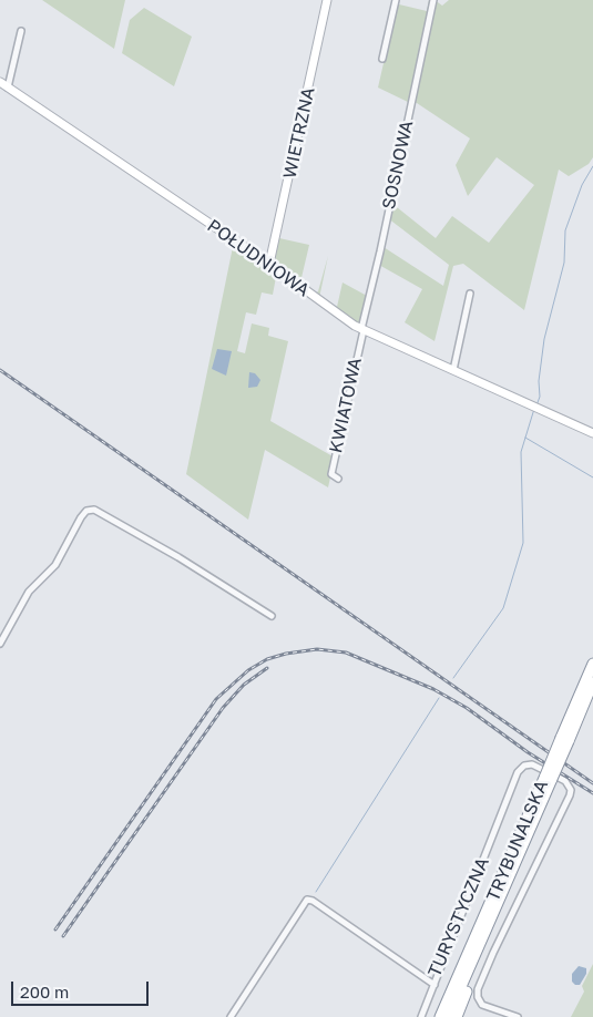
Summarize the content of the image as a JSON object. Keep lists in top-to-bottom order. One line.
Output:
{"streets":{"highway":["TRYBUNALSKA"],"street":["WIETRZNA","SOSNOWA","POŁUDNIOWA","KWIATOWA","TURYSTYCZNA"]},"crossings":[["WIETRZNA","POŁUDNIOWA"],["SOSNOWA","POŁUDNIOWA"],["SOSNOWA","KWIATOWA"],["POŁUDNIOWA","KWIATOWA"]],"scale_bar":"200 m"}
